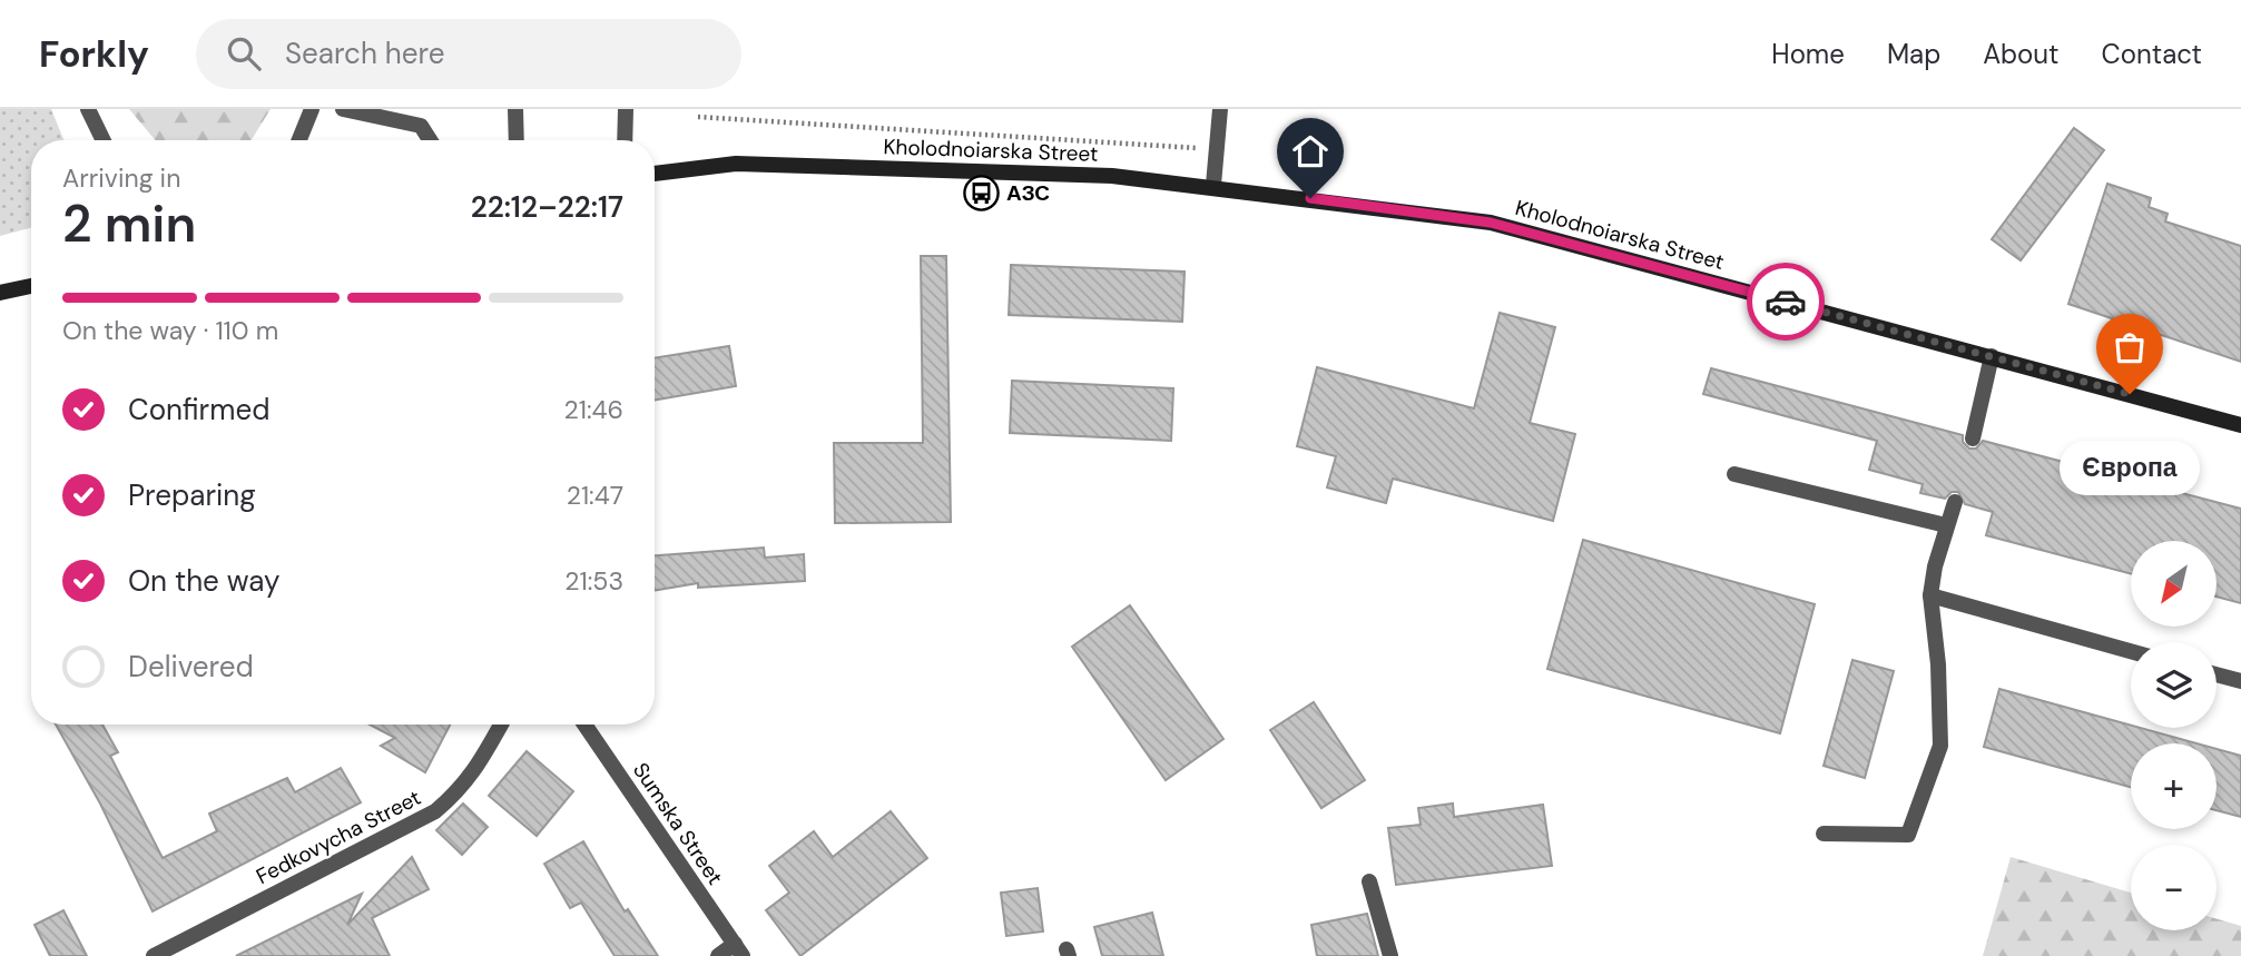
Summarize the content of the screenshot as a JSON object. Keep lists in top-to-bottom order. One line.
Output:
{"streets":{"main road":["Kholodnoiarska Street"],"street":["Sumska Street","Fedkovycha Street"]},"places":{"bus stop":["АЗС"],"other":["Європа"]},"north":"bottom left","page":{"header":"Forkly","search":"Search here","nav":["Home","Map","About","Contact"],"heading":["2 min","Arriving in","22:12–22:17"],"bar":"On the way · 110 m","list":[["Confirmed","21:46"],["Preparing","21:47"],["On the way","21:53"],"Delivered"],"bubble":"Європа","map_buttons":["+","−"]}}
